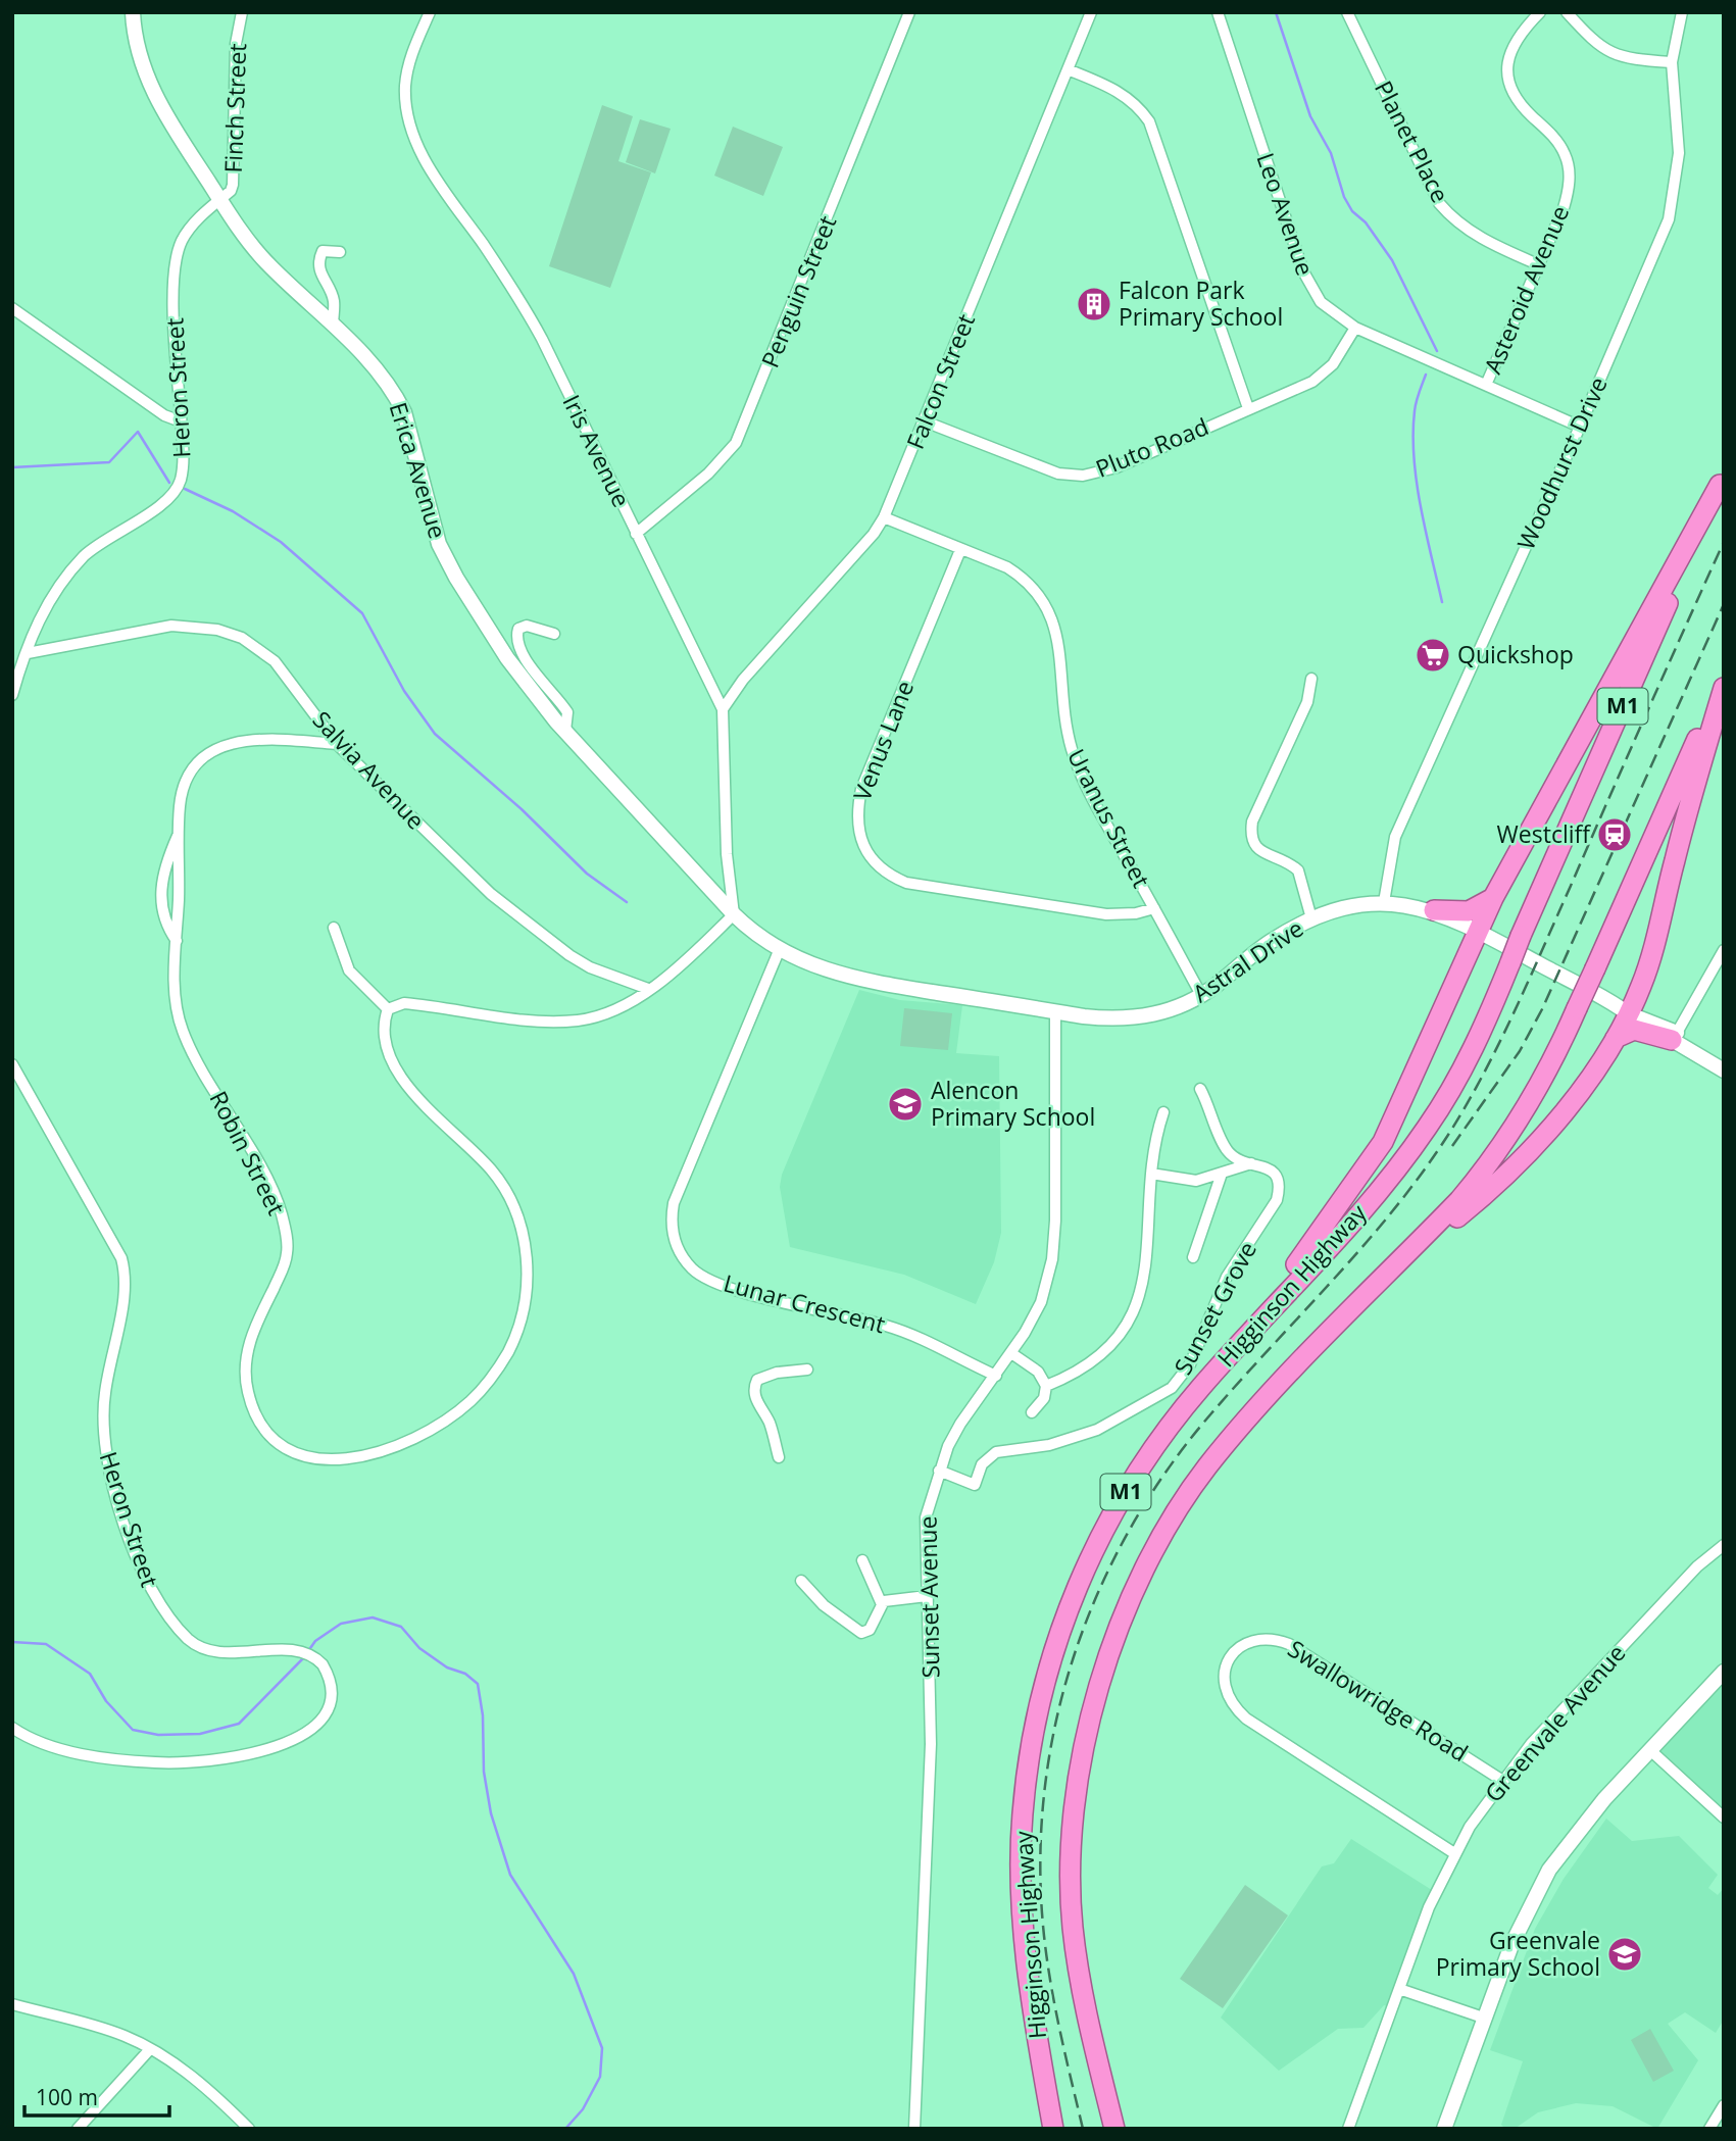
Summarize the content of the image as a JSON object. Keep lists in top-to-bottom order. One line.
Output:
{"streets":{"highway":["M1","Higginson Highway"],"street":["Finch Street","Planet Place","Leo Avenue","Asteroid Avenue","Penguin Street","Falcon Street","Heron Street","Pluto Road","Iris Avenue","Woodhurst Drive","Erica Avenue","Venus Lane","Salvia Avenue","Uranus Street","Astral Drive","Robin Street","Lunar Crescent","Sunset Grove","Sunset Avenue","Swallowridge Road","Greenvale Avenue"]},"crossings":[["Finch Street","Heron Street"],["Finch Street","Erica Avenue"],["Planet Place","Asteroid Avenue"],["Leo Avenue","Asteroid Avenue"],["Leo Avenue","Pluto Road"],["Leo Avenue","Woodhurst Drive"],["Penguin Street","Iris Avenue"],["Falcon Street","Pluto Road"],["Falcon Street","Iris Avenue"],["Falcon Street","Uranus Street"],["Heron Street","Erica Avenue"],["Heron Street","Salvia Avenue"],["Iris Avenue","Erica Avenue"],["Iris Avenue","Astral Drive"],["Woodhurst Drive","Astral Drive"],["Erica Avenue","Astral Drive"],["Venus Lane","Uranus Street"],["Salvia Avenue","Robin Street"],["Uranus Street","Astral Drive"],["Astral Drive","Lunar Crescent"],["Astral Drive","Sunset Avenue"],["Lunar Crescent","Sunset Avenue"],["Sunset Grove","Sunset Avenue"],["Swallowridge Road","Greenvale Avenue"]],"places":{"building":["Falcon Park Primary School"],"supermarket":["Quickshop"],"station":["Westcliff"],"school or university":["Alencon Primary School","Greenvale Primary School"]},"scale_bar":"100 m"}
